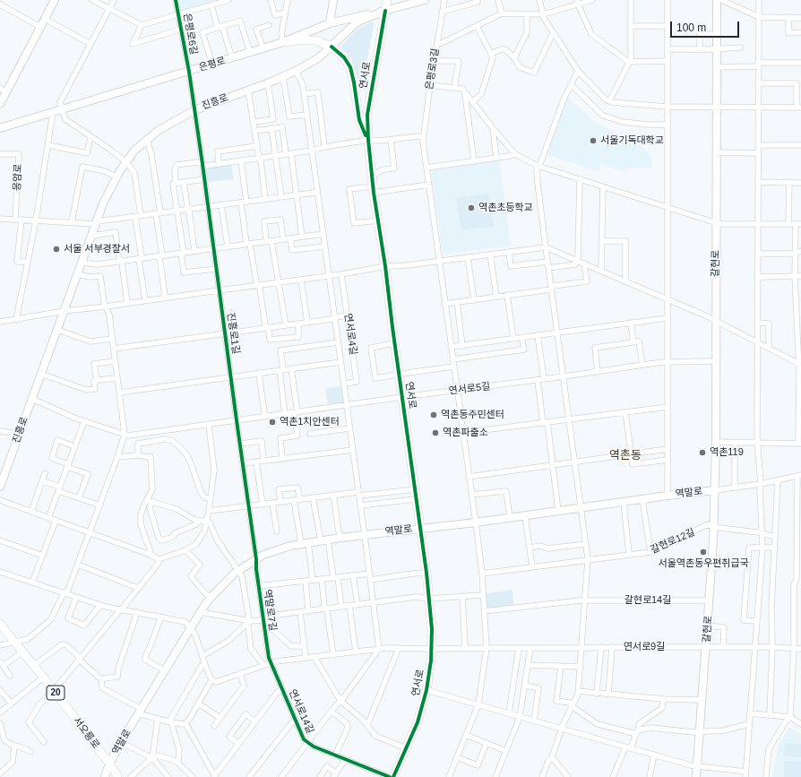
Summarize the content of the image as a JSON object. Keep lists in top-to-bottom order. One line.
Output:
{"streets":{"main road":["은평로","연서로","진흥로","갈현로","역말로","20","서오릉로"],"street":["은평로6길","은평로3길","응암로","진흥로1길","연서로4길","연서로5길","갈현로12길","갈현로14길","역말로7길","연서로9길","연서로14길"]},"crossings":[["은평로6길","은평로"],["은평로6길","진흥로"],["은평로6길","진흥로1길"],["은평로","연서로"],["은평로","진흥로"],["은평로3길","연서로"],["은평로3길","연서로5길"],["은평로3길","역말로"],["연서로","진흥로"],["연서로","연서로5길"],["연서로","역말로"],["연서로","연서로9길"],["진흥로","진흥로1길"],["진흥로","연서로5길"],["갈현로","연서로5길"],["갈현로","역말로"],["갈현로","갈현로12길"],["갈현로","갈현로14길"],["갈현로","연서로9길"],["진흥로1길","연서로5길"],["진흥로1길","역말로"],["진흥로1길","역말로7길"],["연서로4길","연서로5길"],["역말로","역말로7길"],["역말로","서오릉로"],["역말로7길","연서로9길"],["역말로7길","연서로14길"],["연서로9길","연서로14길"]],"districts":["역촌동"],"places":["서울기독대학교","역촌초등학교","서울 서부경찰서","역촌동주민센터","역촌1치안센터","역촌파출소","역촌119","서울역촌동우편취급국"],"scale_bar":"100 m"}
